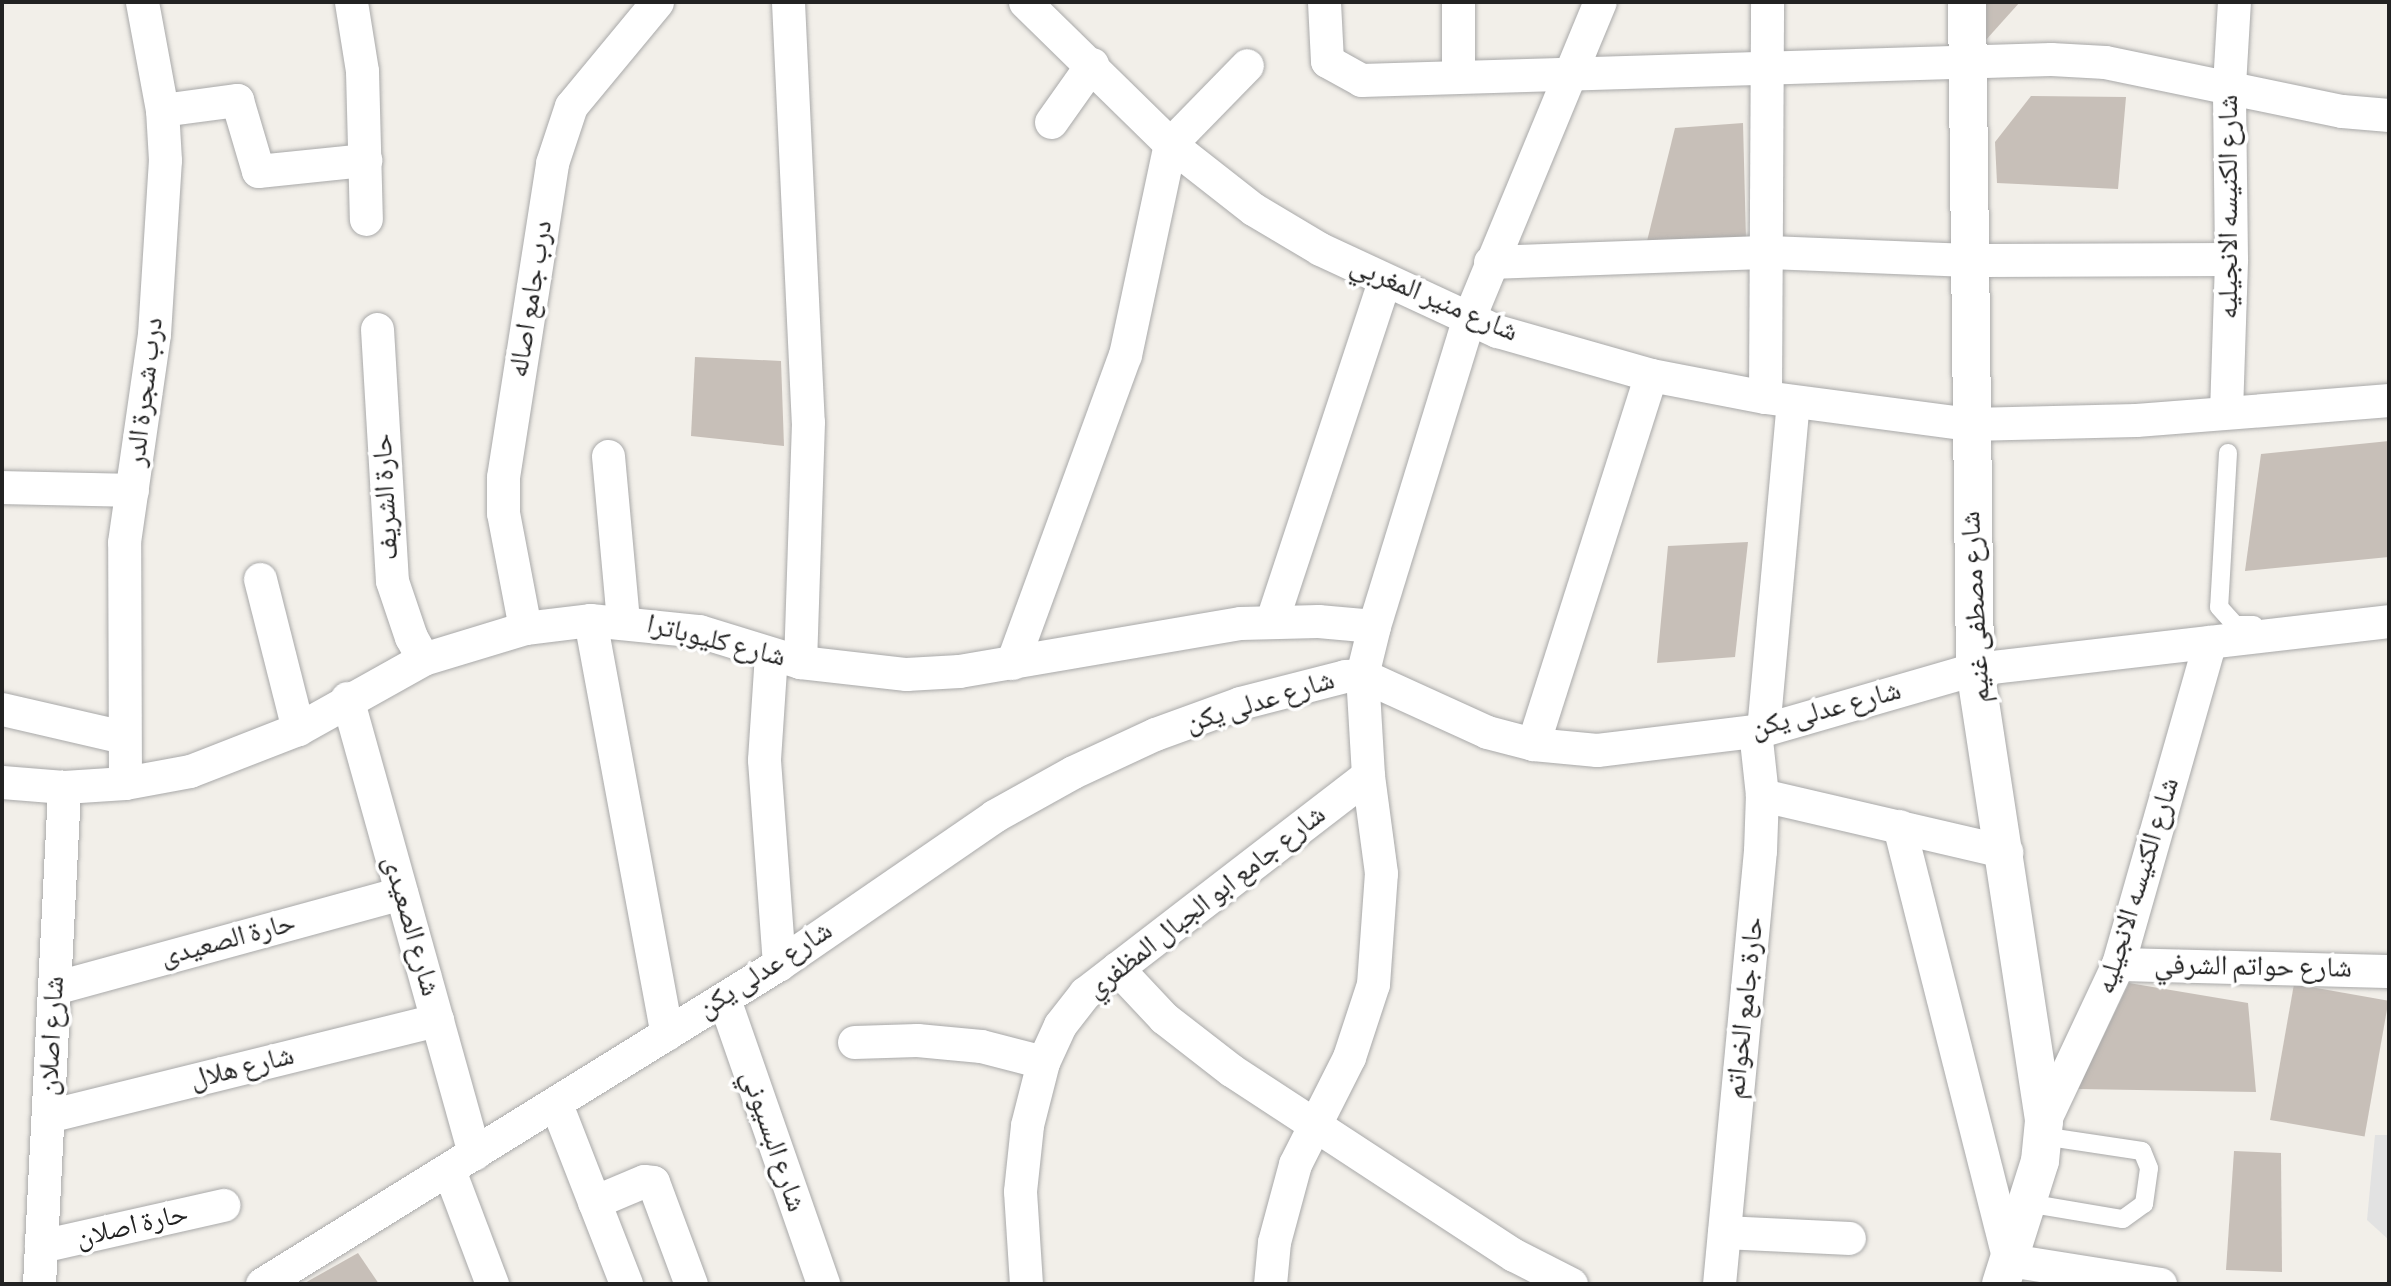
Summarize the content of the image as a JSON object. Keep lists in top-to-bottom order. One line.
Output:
{"streets":{"street":["شارع الكنيسه الانجيليه","درب جامع اصاله","شارع منير المغربي","درب شجرة الدر","حارة الشريف","شارع مصطفى غنيم","شارع كليوباترا","شارع عدلى يكن","شارع جامع ابو الجبال المظفري","شارع الصعيدى","حارة الصعيدى","شارع حواتم الشرفي","حارة جامع الخواتم","شارع اصلان","شارع هلال","شارع البسيوني","حارة اصلان"]},"crossings":[["شارع الكنيسه الانجيليه","شارع منير المغربي"],["شارع الكنيسه الانجيليه","شارع مصطفى غنيم"],["شارع الكنيسه الانجيليه","شارع عدلى يكن"],["شارع الكنيسه الانجيليه","شارع حواتم الشرفي"],["درب جامع اصاله","شارع كليوباترا"],["شارع منير المغربي","شارع مصطفى غنيم"],["شارع منير المغربي","حارة جامع الخواتم"],["درب شجرة الدر","شارع كليوباترا"],["حارة الشريف","شارع كليوباترا"],["شارع مصطفى غنيم","شارع عدلى يكن"],["شارع كليوباترا","شارع الصعيدى"],["شارع كليوباترا","شارع اصلان"],["شارع عدلى يكن","شارع الصعيدى"],["شارع عدلى يكن","حارة جامع الخواتم"],["شارع عدلى يكن","شارع البسيوني"],["شارع الصعيدى","حارة الصعيدى"],["شارع الصعيدى","شارع هلال"],["حارة الصعيدى","شارع اصلان"],["شارع اصلان","شارع هلال"],["شارع اصلان","حارة اصلان"]]}
